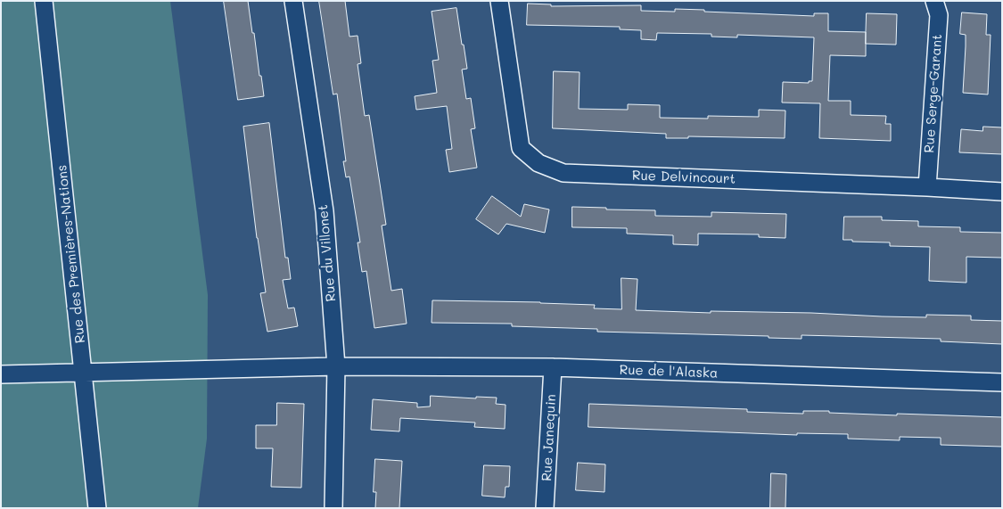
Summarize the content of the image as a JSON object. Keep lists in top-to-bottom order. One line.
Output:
{"streets":{"street":["Rue Serge-Garant","Rue Delvincourt","Rue du Villonet","Rue des Premières-Nations","Rue de l'Alaska","Rue Janequin"]},"crossings":[["Rue Serge-Garant","Rue Delvincourt"],["Rue du Villonet","Rue de l'Alaska"],["Rue des Premières-Nations","Rue de l'Alaska"],["Rue de l'Alaska","Rue Janequin"]]}
